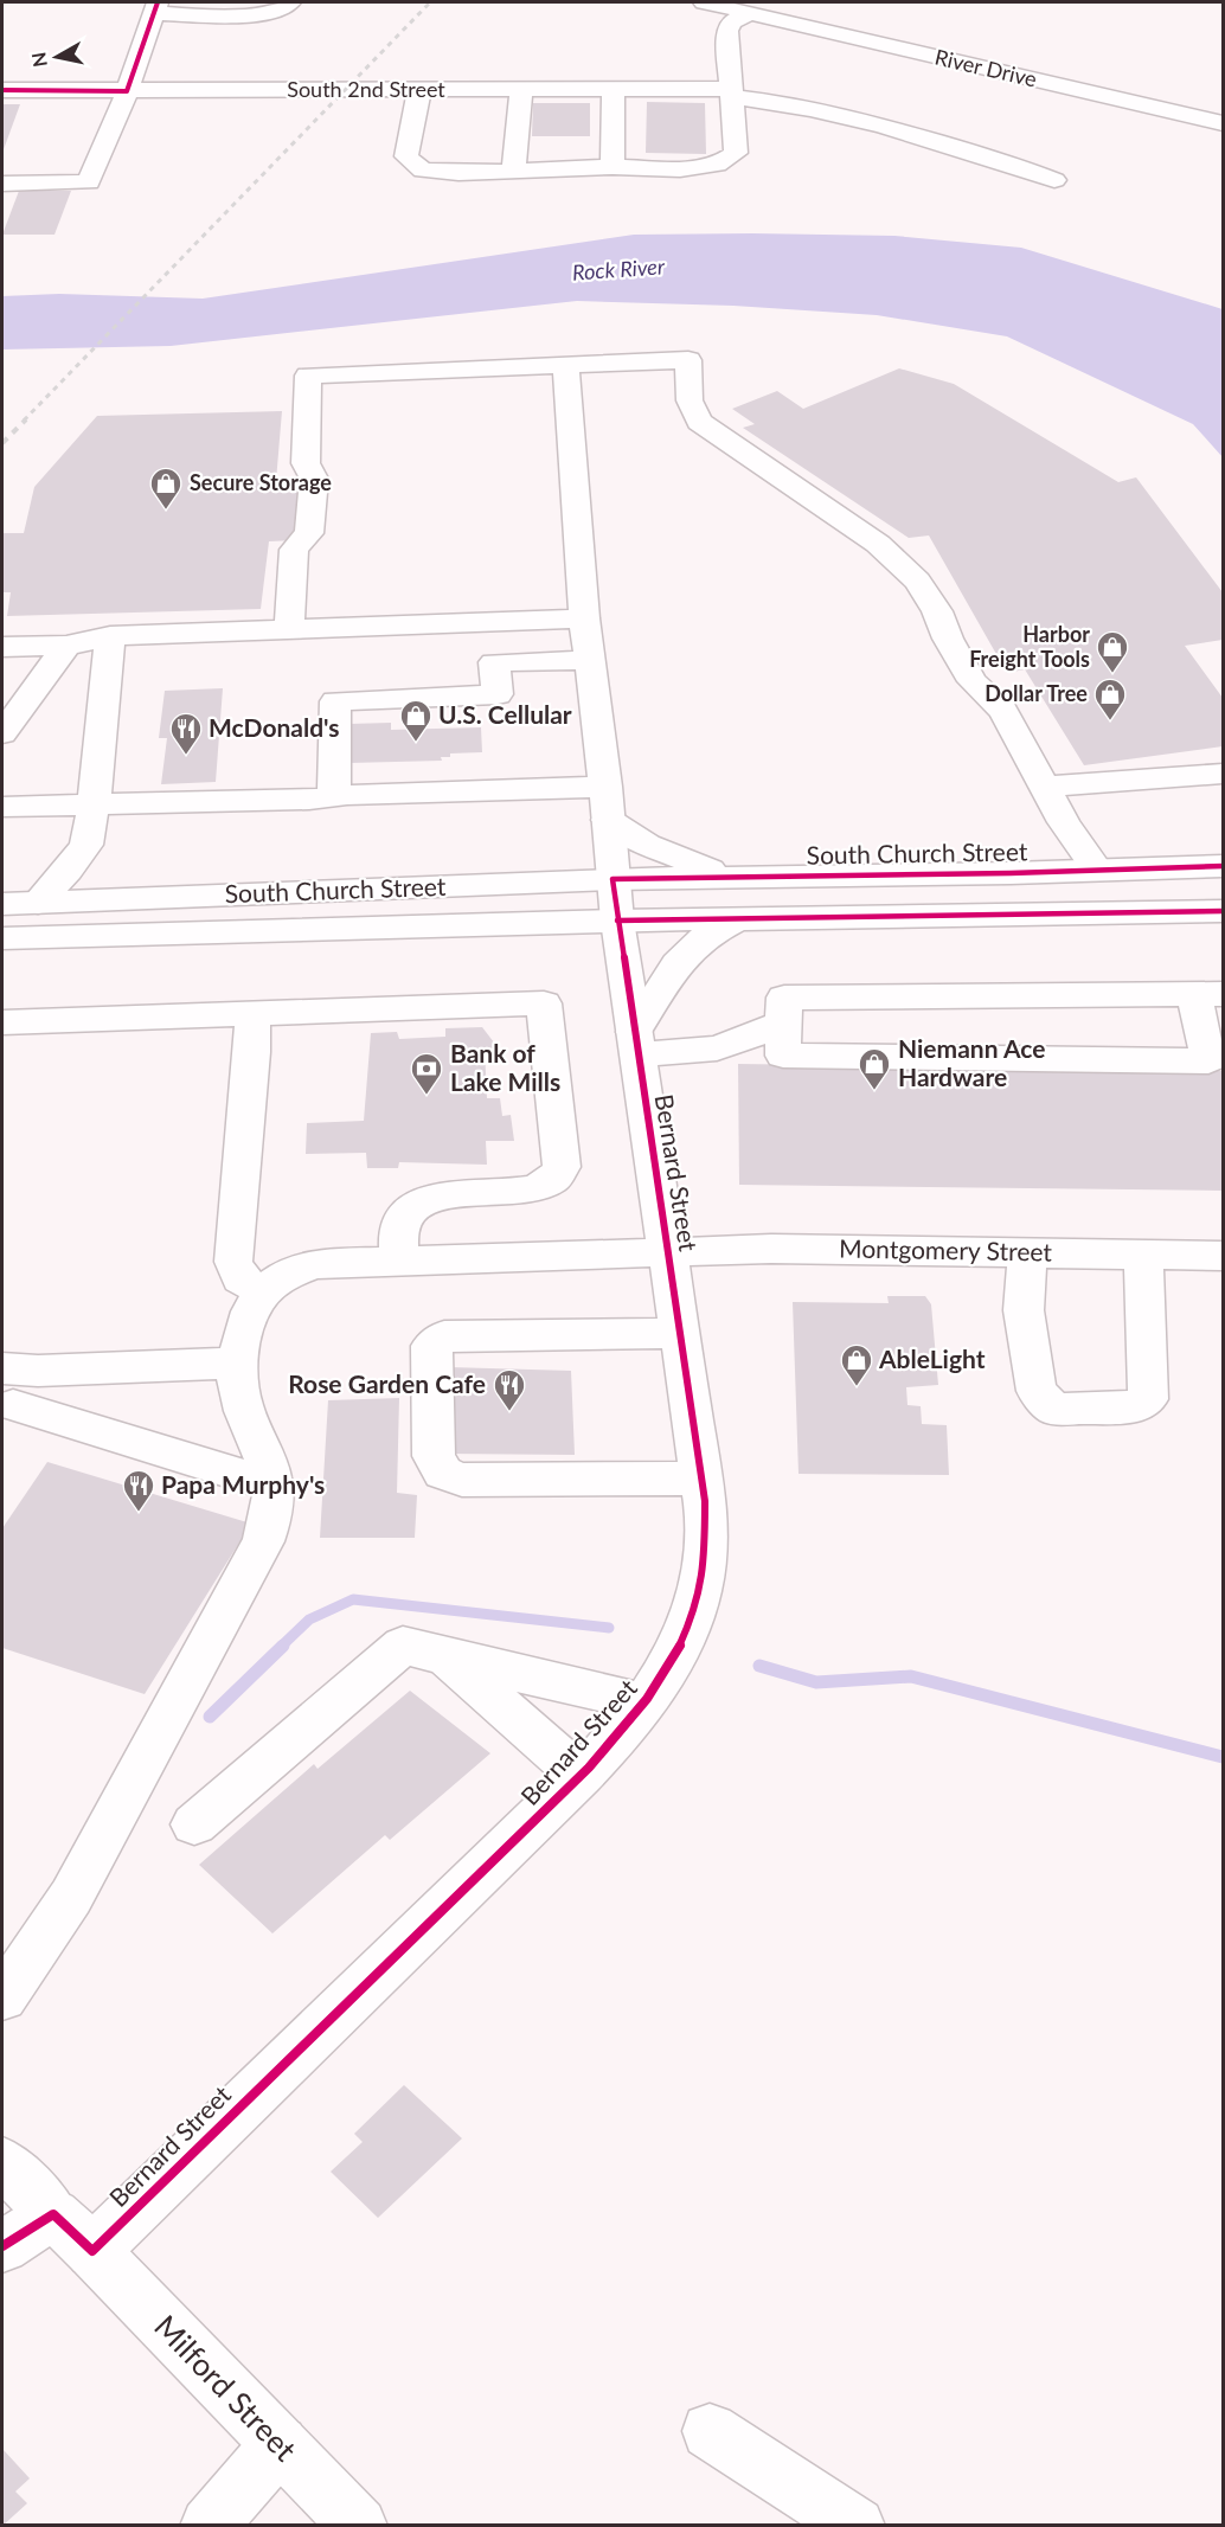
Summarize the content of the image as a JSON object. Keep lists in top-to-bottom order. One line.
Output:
{"streets":{"street":["River Drive","South 2nd Street","South Church Street","Bernard Street","Montgomery Street","Milford Street"]},"crossings":[["South Church Street","Bernard Street"],["Bernard Street","Montgomery Street"],["Bernard Street","Milford Street"]],"water":["Rock River"],"places":{"shop":["Secure Storage","Harbor Freight Tools","Dollar Tree","U.S. Cellular","Niemann Ace Hardware","AbleLight"],"restaurant":["McDonald's","Rose Garden Cafe","Papa Murphy's"],"bank":["Bank of Lake Mills"]},"north":"left"}
